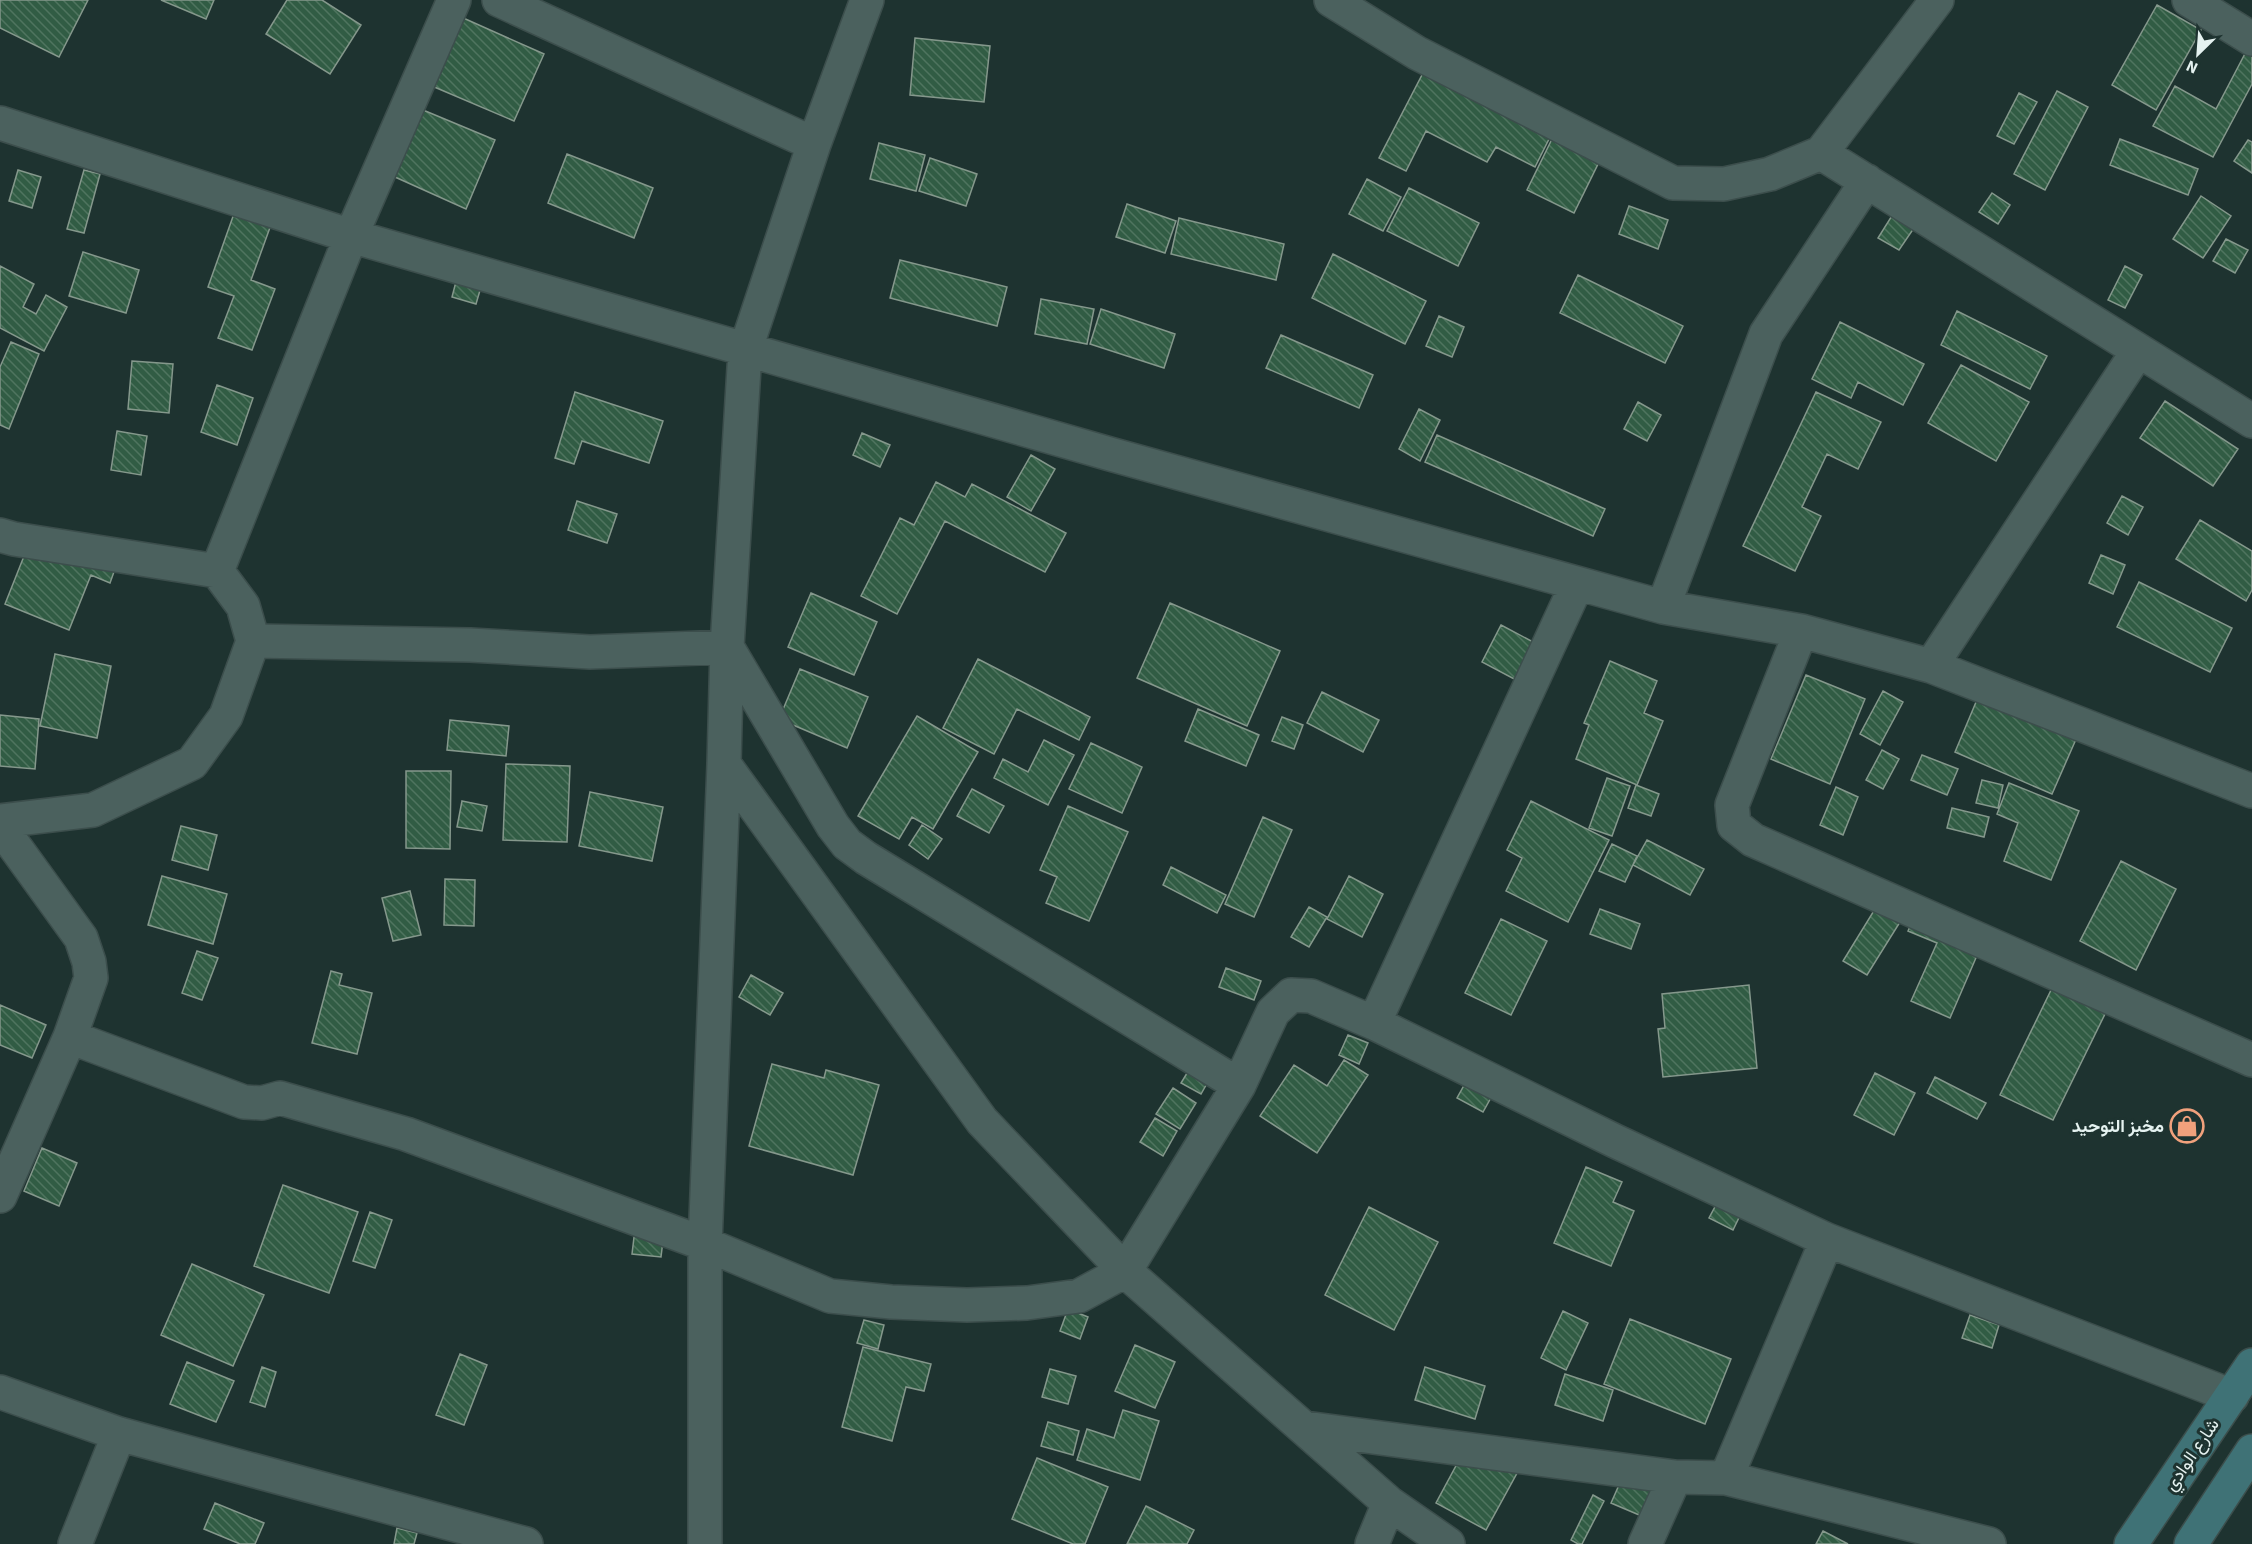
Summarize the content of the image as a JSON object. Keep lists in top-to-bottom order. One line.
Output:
{"streets":{"main road":["شارع الوادي"]},"places":{"shop":["مخبز التوحيد"]},"north":"bottom left"}
